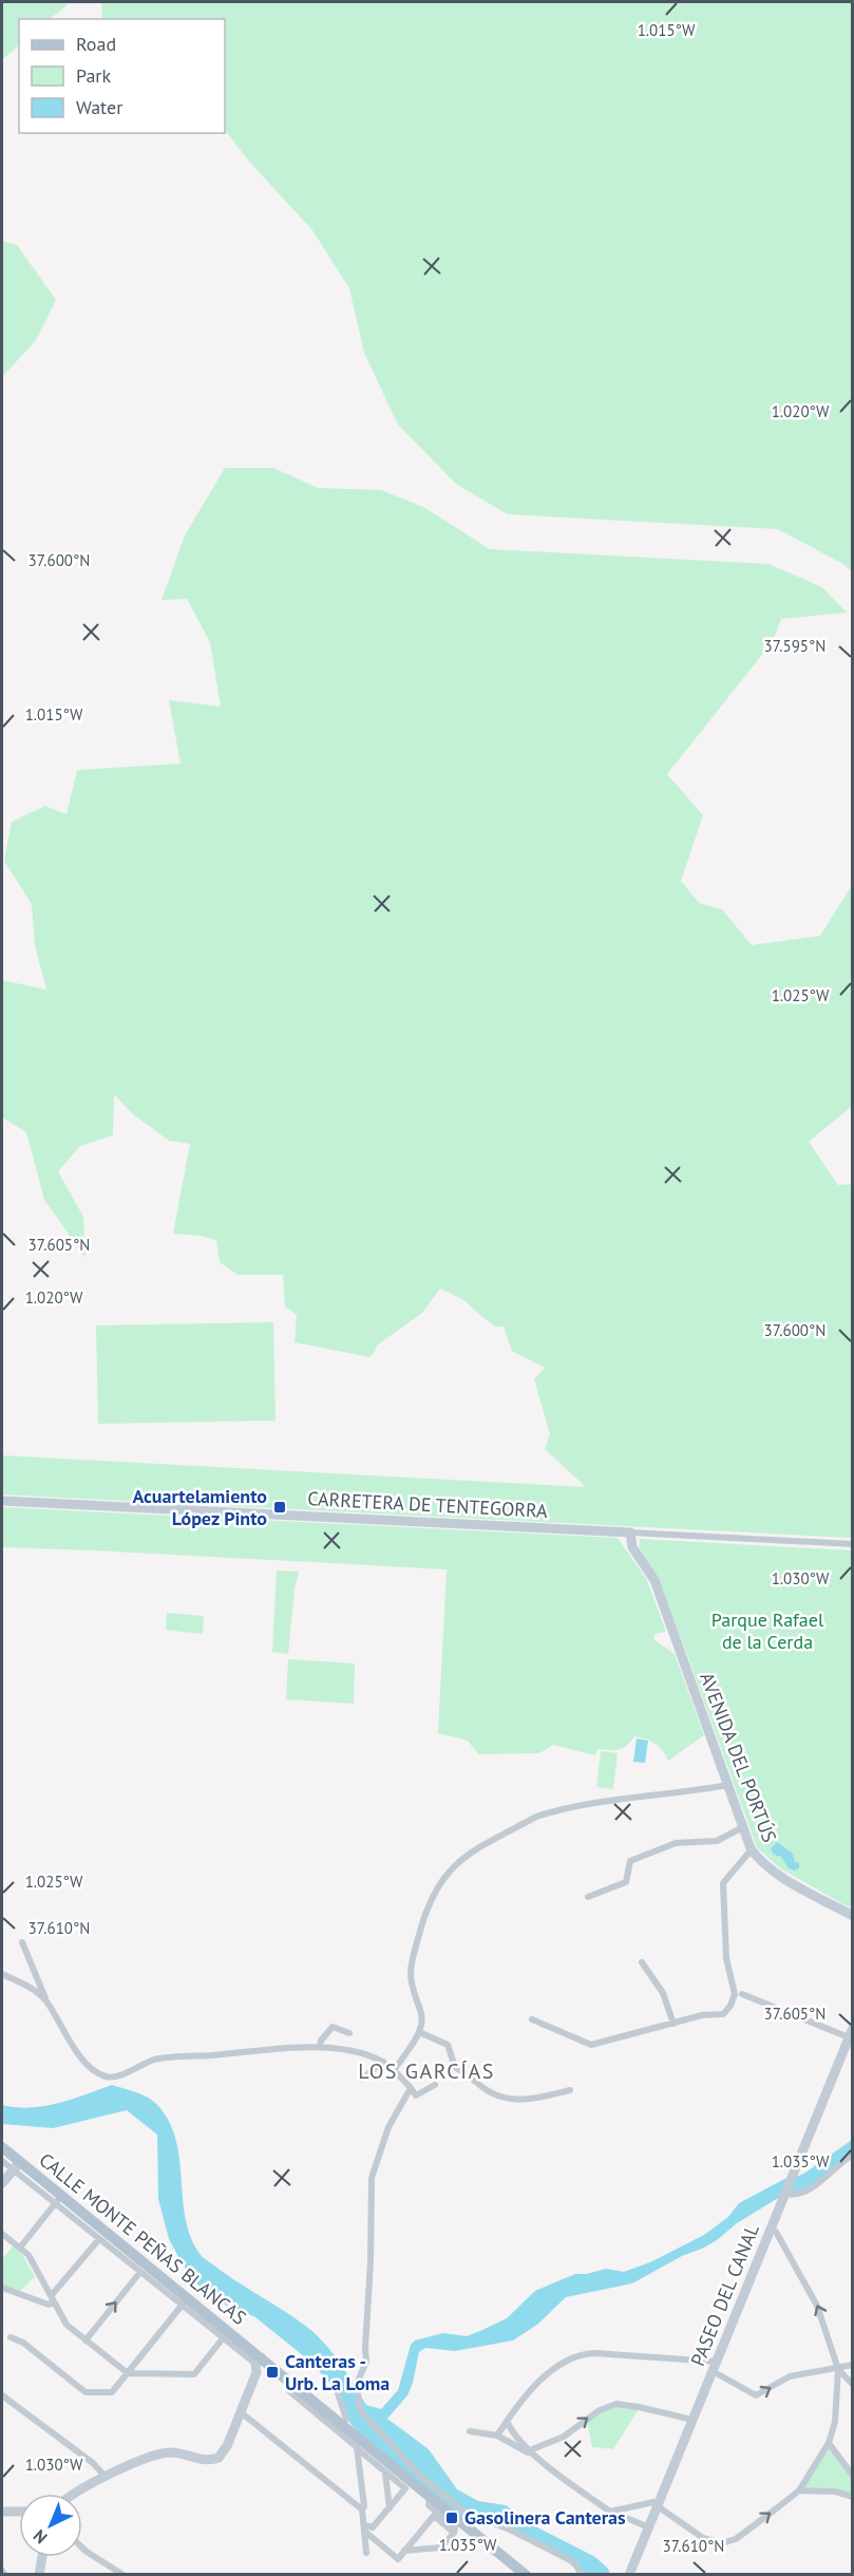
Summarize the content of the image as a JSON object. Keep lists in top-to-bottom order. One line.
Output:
{"streets":{"main road":["CARRETERA DE TENTEGORRA","AVENIDA DEL PORTÚS","CALLE MONTE PEÑAS BLANCAS","PASEO DEL CANAL"]},"crossings":[["CARRETERA DE TENTEGORRA","AVENIDA DEL PORTÚS"]],"districts":["LOS GARCÍAS"],"parks":["Parque Rafael de la Cerda"],"places":{"transit":["Acuartelamiento López Pinto","Canteras - Urb. La Loma","Gasolinera Canteras"]},"legend":["Road","Park","Water"],"north":"bottom left","coordinates":["1.015°W","1.020°W","37.600°N","37.595°N","1.025°W","37.605°N","1.030°W","37.610°N","1.035°W"]}
